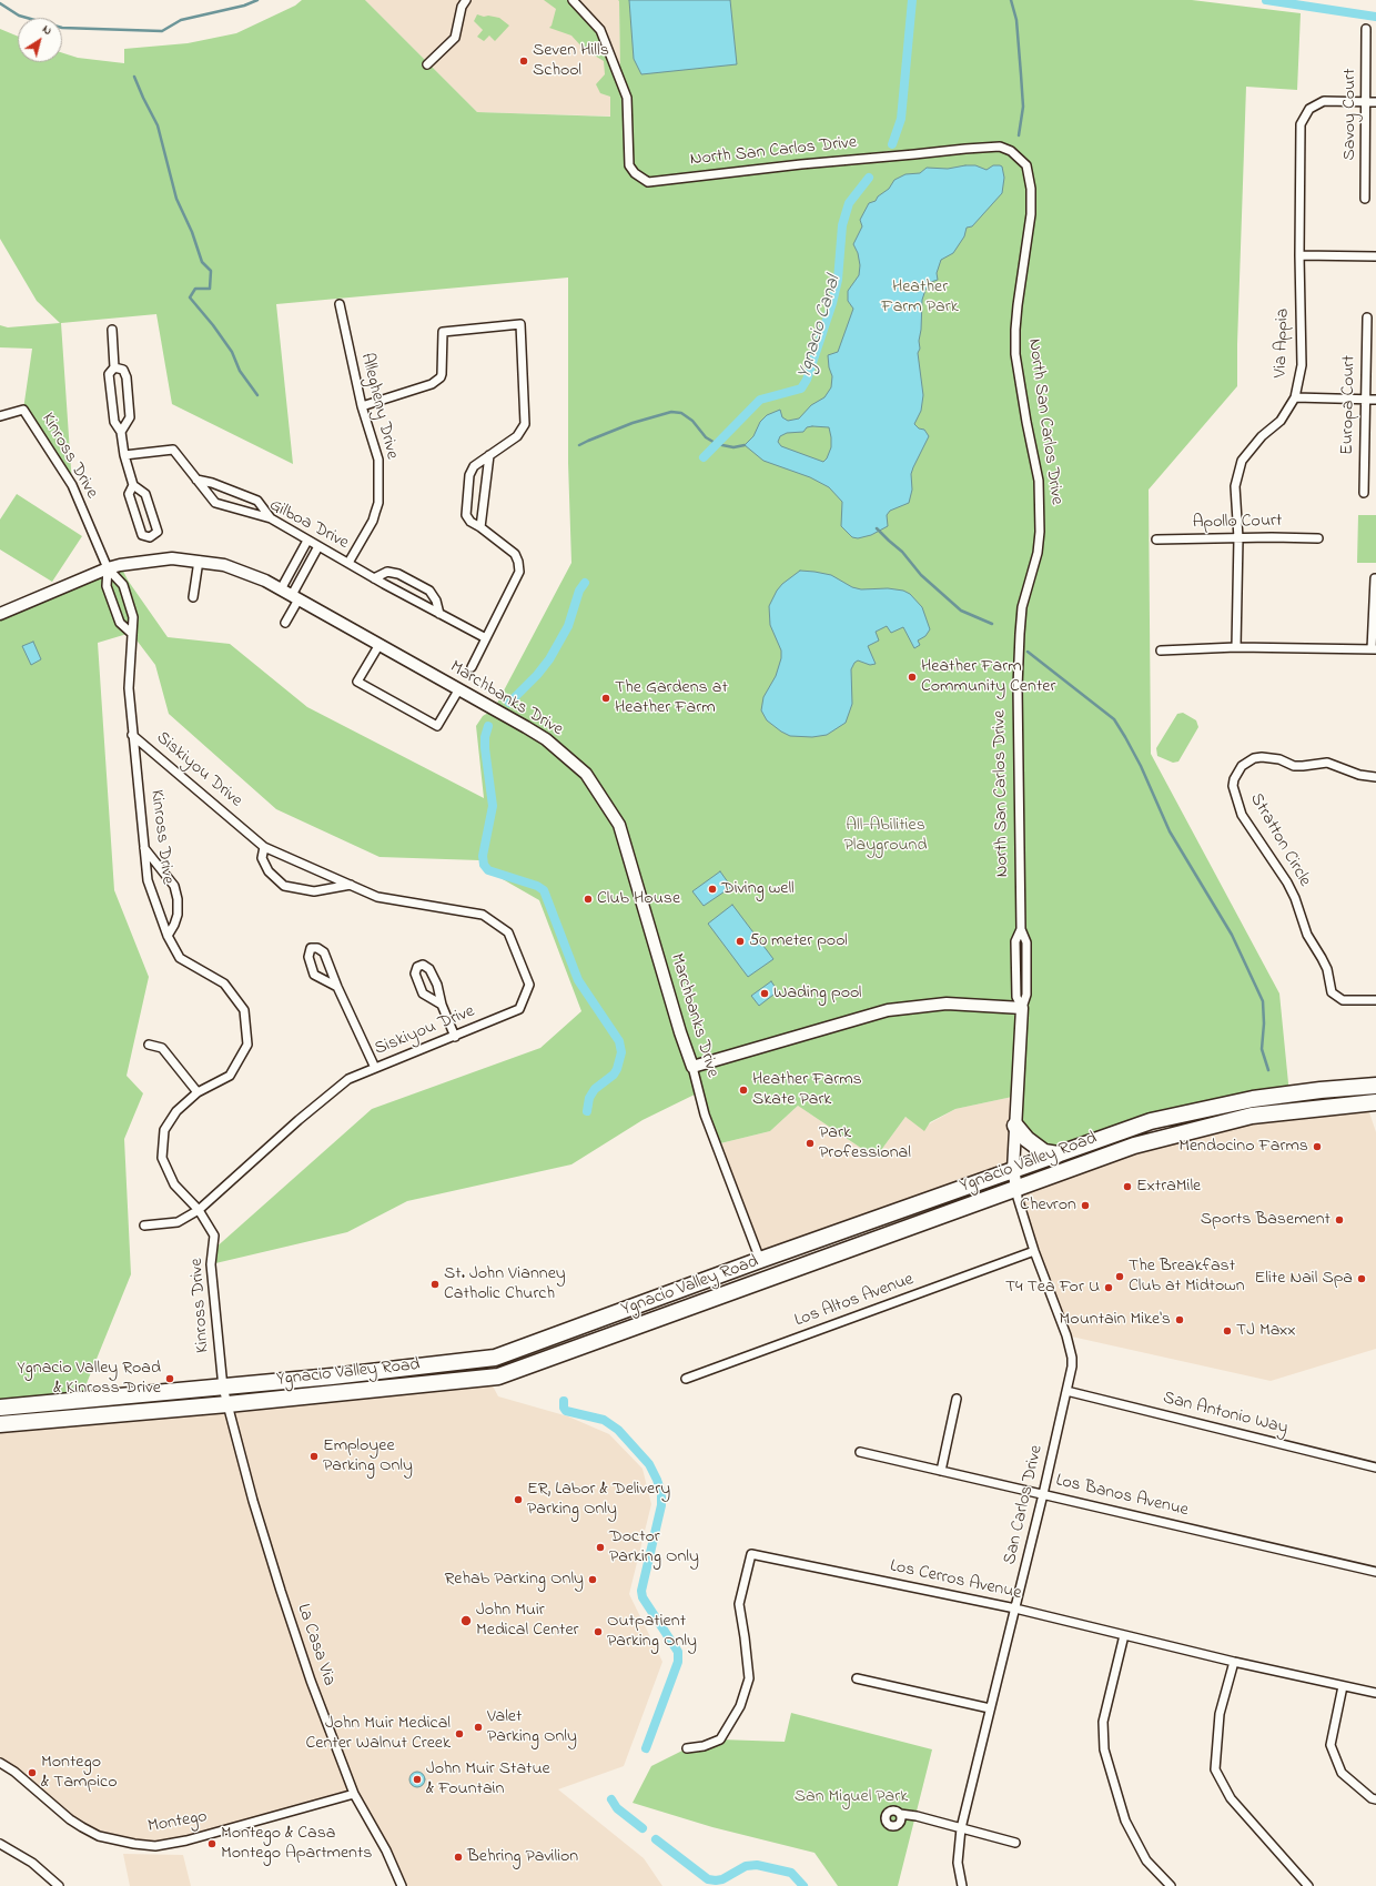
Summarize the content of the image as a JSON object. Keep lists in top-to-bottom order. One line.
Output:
{"streets":{"highway":["Ygnacio Valley Road"],"street":["Savoy Court","North San Carlos Drive","Via Appia","Europa Court","Allegheny Drive","Kinross Drive","Apollo Court","Gilboa Drive","Marchbanks Drive","Siskiyou Drive","Stratton Circle","Los Altos Avenue","San Antonio Way","Los Banos Avenue","San Carlos Drive","Los Cerros Avenue","La Casa Via","Montego"]},"crossings":[["Savoy Court","Via Appia"],["North San Carlos Drive","Ygnacio Valley Road"],["North San Carlos Drive","San Carlos Drive"],["Via Appia","Apollo Court"],["Allegheny Drive","Gilboa Drive"],["Kinross Drive","Marchbanks Drive"],["Kinross Drive","Siskiyou Drive"],["Kinross Drive","Ygnacio Valley Road"],["Kinross Drive","La Casa Via"],["Marchbanks Drive","Ygnacio Valley Road"],["Ygnacio Valley Road","San Carlos Drive"],["Ygnacio Valley Road","La Casa Via"],["Los Altos Avenue","San Carlos Drive"],["San Antonio Way","San Carlos Drive"],["Los Banos Avenue","San Carlos Drive"],["San Carlos Drive","Los Cerros Avenue"],["La Casa Via","Montego"]],"water":["Ygnacio Canal"],"parks":["Heather Farm Park","All-Abilities Playground","San Miguel Park"],"places":["Seven Hills School","Heather Farm Community Center","The Gardens at Heather Farm","Diving well","Club House","50 meter pool","Wading pool","Heather Farms Skate Park","Park Professional","Mendocino Farms","ExtraMile","Chevron","Sports Basement","The Breakfast Club at Midtown","Elite Nail Spa","St. John Vianney Catholic Church","T4 Tea For U","Mountain Mike's","TJ Maxx","Ygnacio Valley Road & Kinross Drive","Employee Parking Only","ER, Labor & Delivery Parking Only","Doctor Parking Only","Rehab Parking Only","John Muir Medical Center","Outpatient Parking Only","Valet Parking Only","John Muir Medical Center Walnut Creek","Montego & Tampico","John Muir Statue & Fountain","Montego & Casa Montego Apartments","Behring Pavilion"],"north":"top right"}
